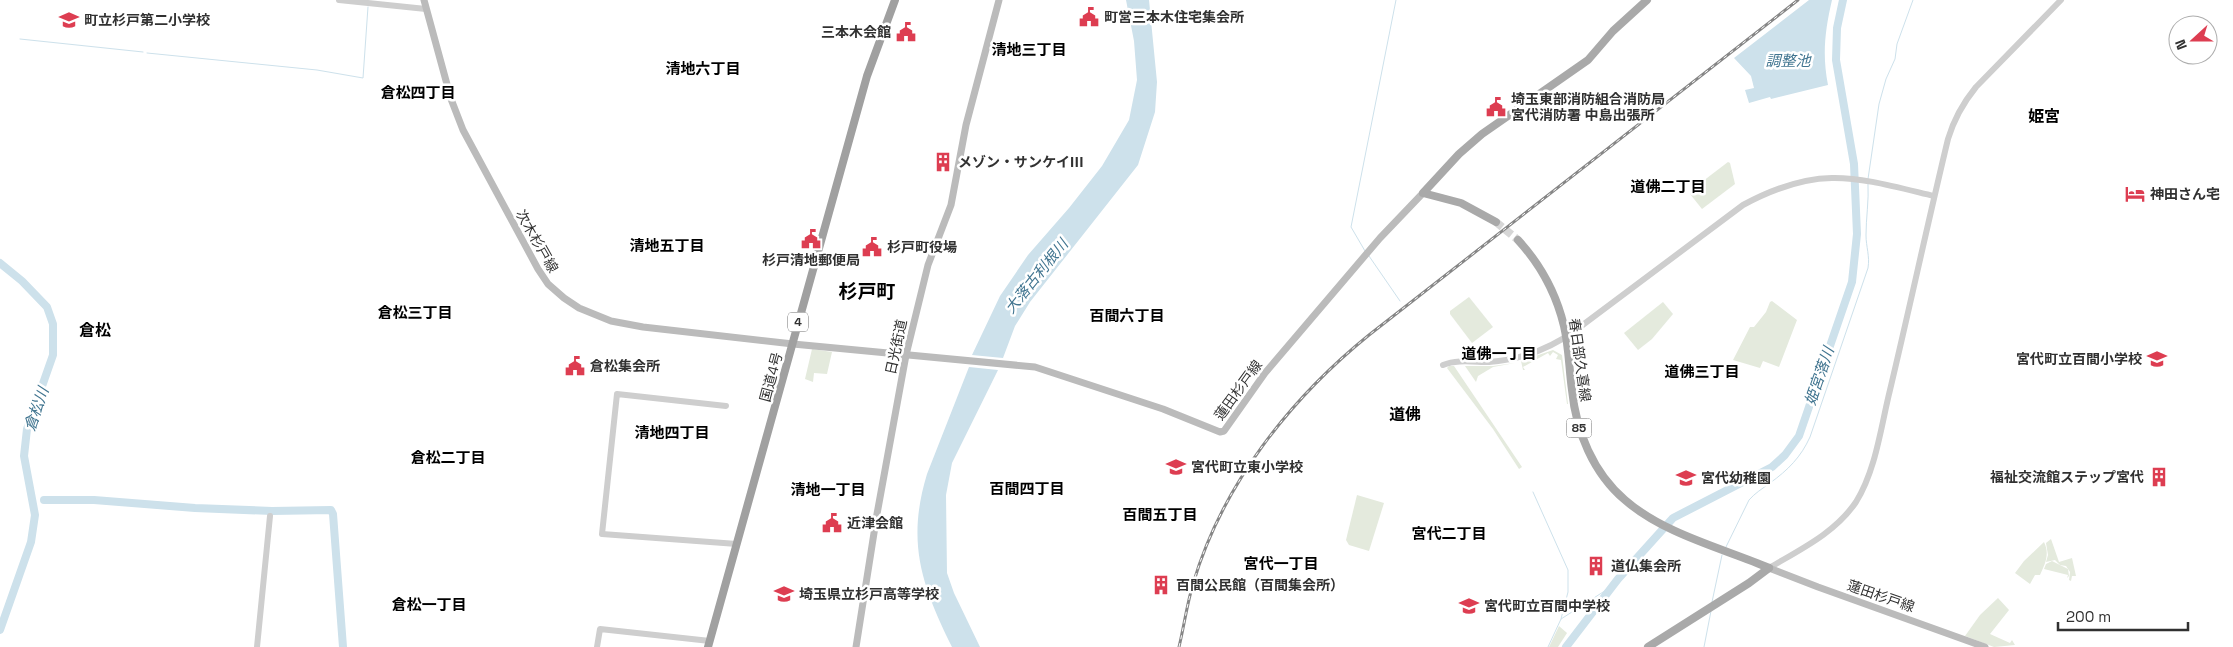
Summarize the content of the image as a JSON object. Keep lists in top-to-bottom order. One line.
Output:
{"streets":{"highway":["4","国道4号"],"main road":["次木杉戸線","日光街道","春日部久喜線","蓮田杉戸線","85"]},"crossings":[["次木杉戸線","国道4号"],["日光街道","蓮田杉戸線"],["春日部久喜線","蓮田杉戸線"]],"districts":["清地三丁目","清地六丁目","倉松四丁目","姫宮","道佛二丁目","清地五丁目","杉戸町","倉松三丁目","百間六丁目","倉松","道佛一丁目","道佛三丁目","道佛","清地四丁目","倉松二丁目","百間四丁目","清地一丁目","百間五丁目","宮代二丁目","宮代一丁目","倉松一丁目"],"water":["調整池","大落古利根川","姫宮落川","倉松川"],"places":{"public building":["町営三本木住宅集会所","三本木会館","埼玉東部消防組合消防局 宮代消防署 中島出張所","杉戸清地郵便局","杉戸町役場","倉松集会所","近津会館"],"school or university":["町立杉戸第二小学校","宮代町立百間小学校","宮代町立東小学校","宮代幼稚園","埼玉県立杉戸高等学校","宮代町立百間中学校"],"building":["メゾン・サンケイⅢ","福祉交流館ステップ宮代","道仏集会所","百間公民館（百間集会所）"],"hotel":["神田さん宅"]},"scale_bar":"200 m","north":"left"}
